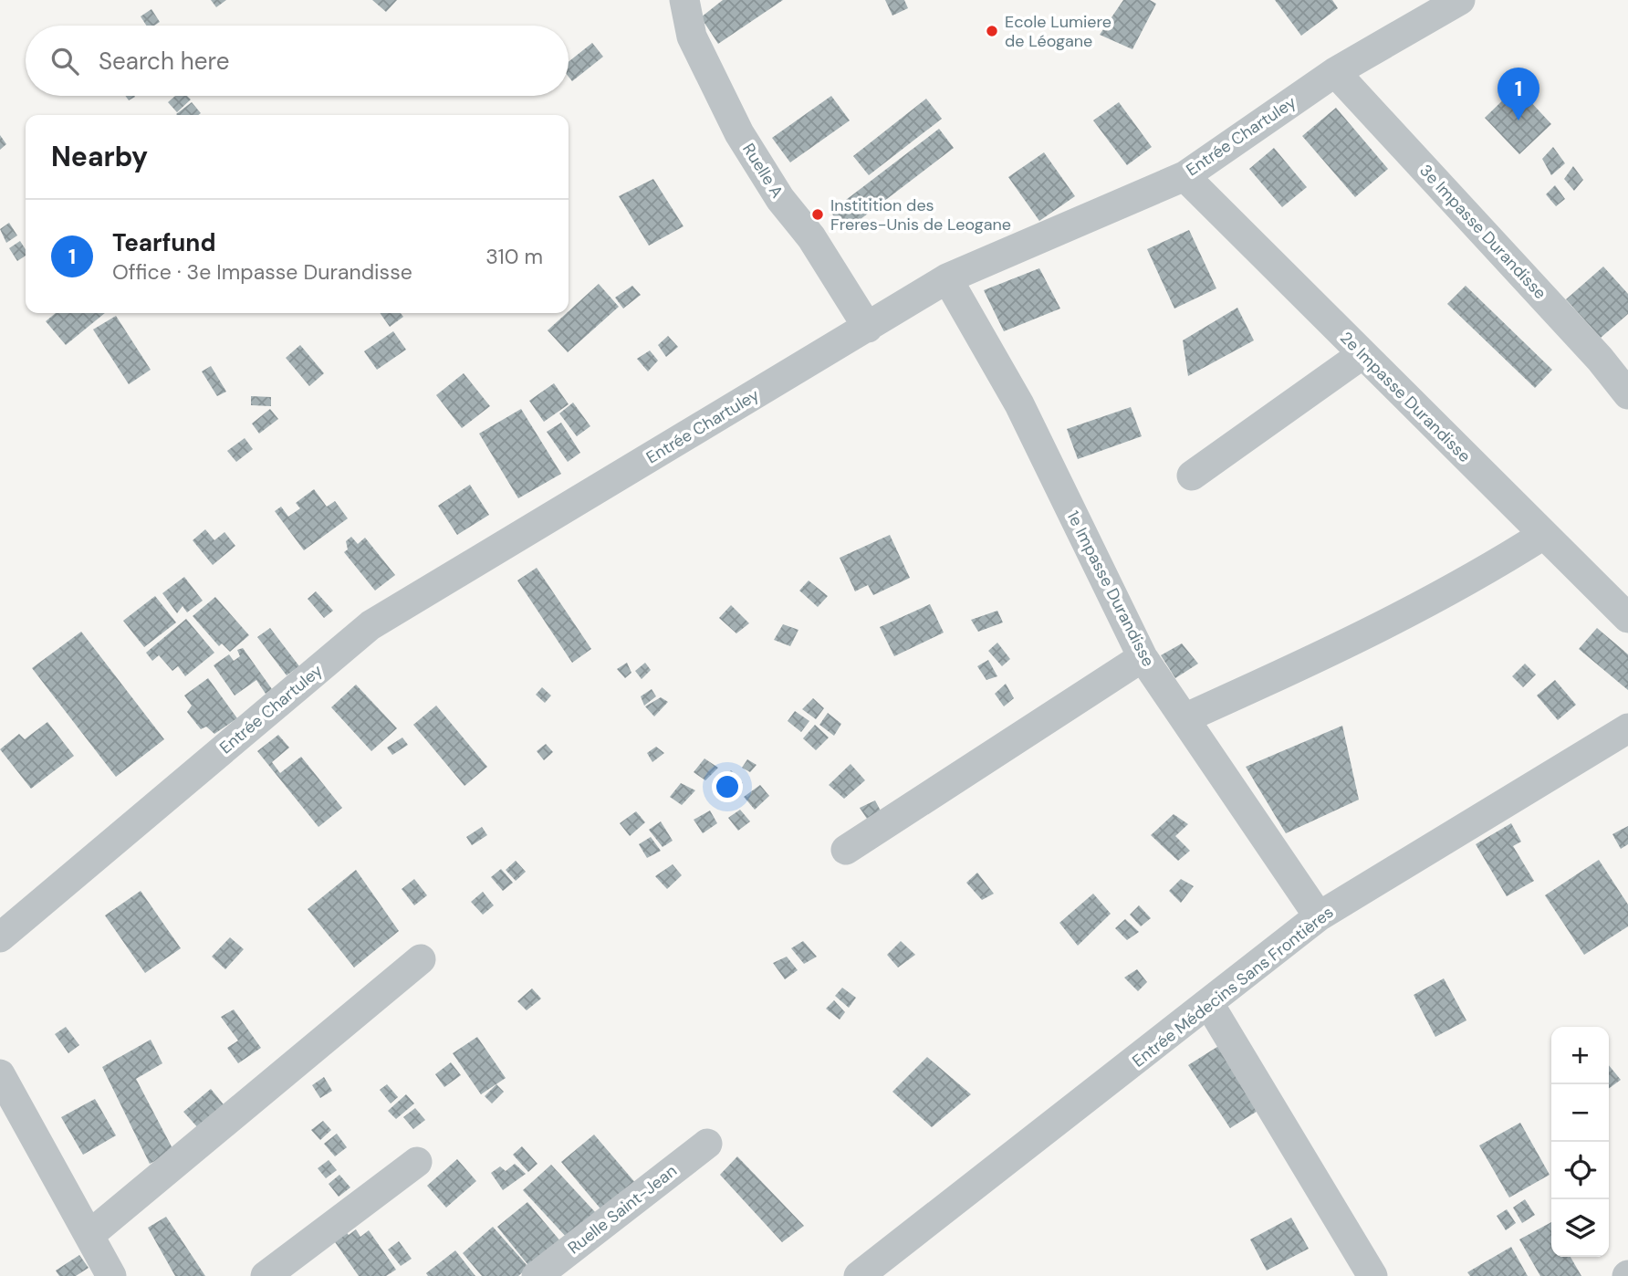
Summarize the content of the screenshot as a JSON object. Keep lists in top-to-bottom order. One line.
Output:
{"streets":{"street":["Entrée Chartuley","Ruelle A","3e Impasse Durandisse","2e Impasse Durandisse","1e Impasse Durandisse","Entrée Médecins Sans Frontières","Ruelle Saint-Jean"]},"crossings":[["Entrée Chartuley","Ruelle A"],["Entrée Chartuley","3e Impasse Durandisse"],["Entrée Chartuley","2e Impasse Durandisse"],["Entrée Chartuley","1e Impasse Durandisse"],["1e Impasse Durandisse","Entrée Médecins Sans Frontières"]],"places":["Ecole Lumiere de Léogane","Institition des Freres-Unis de Leogane"],"page":{"search":"Search here","pins":"1","heading":"Nearby","list":[{"mark":"1","name":"Tearfund","note":"Office · 3e Impasse Durandisse","value":"310 m"}],"map_buttons":["+","−"]}}
